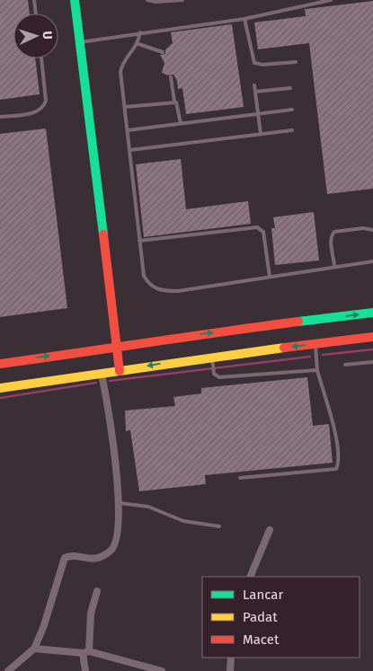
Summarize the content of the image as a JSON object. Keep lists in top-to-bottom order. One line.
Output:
{"legend":["Lancar","Padat","Macet"],"north":"right"}
